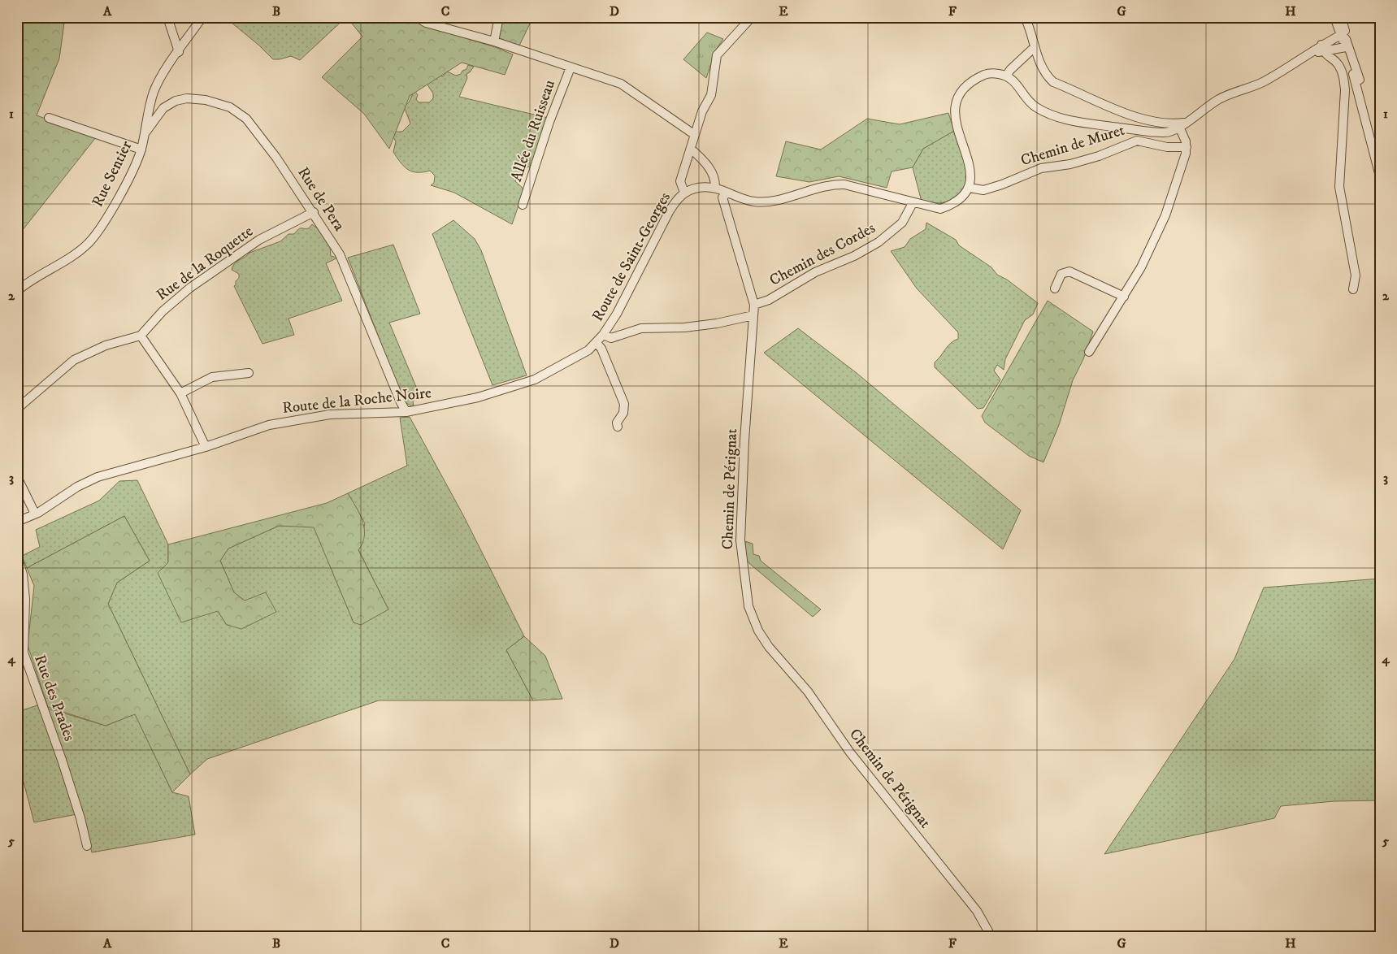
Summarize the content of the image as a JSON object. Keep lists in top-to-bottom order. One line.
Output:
{"streets":{"street":["Allée du Ruisseau","Chemin de Muret","Rue Sentier","Rue de Pera","Chemin des Cordes","Route de Saint-Georges","Rue de la Roquette","Route de la Roche Noire","Chemin de Pérignat","Rue des Prades"]},"crossings":[["Rue Sentier","Rue de Pera"],["Rue de Pera","Rue de la Roquette"],["Rue de Pera","Route de la Roche Noire"],["Chemin des Cordes","Chemin de Pérignat"],["Route de Saint-Georges","Route de la Roche Noire"]],"grid":{"columns":["A","B","C","D","E","F","G","H"],"rows":["1","2","3","4","5"]}}
